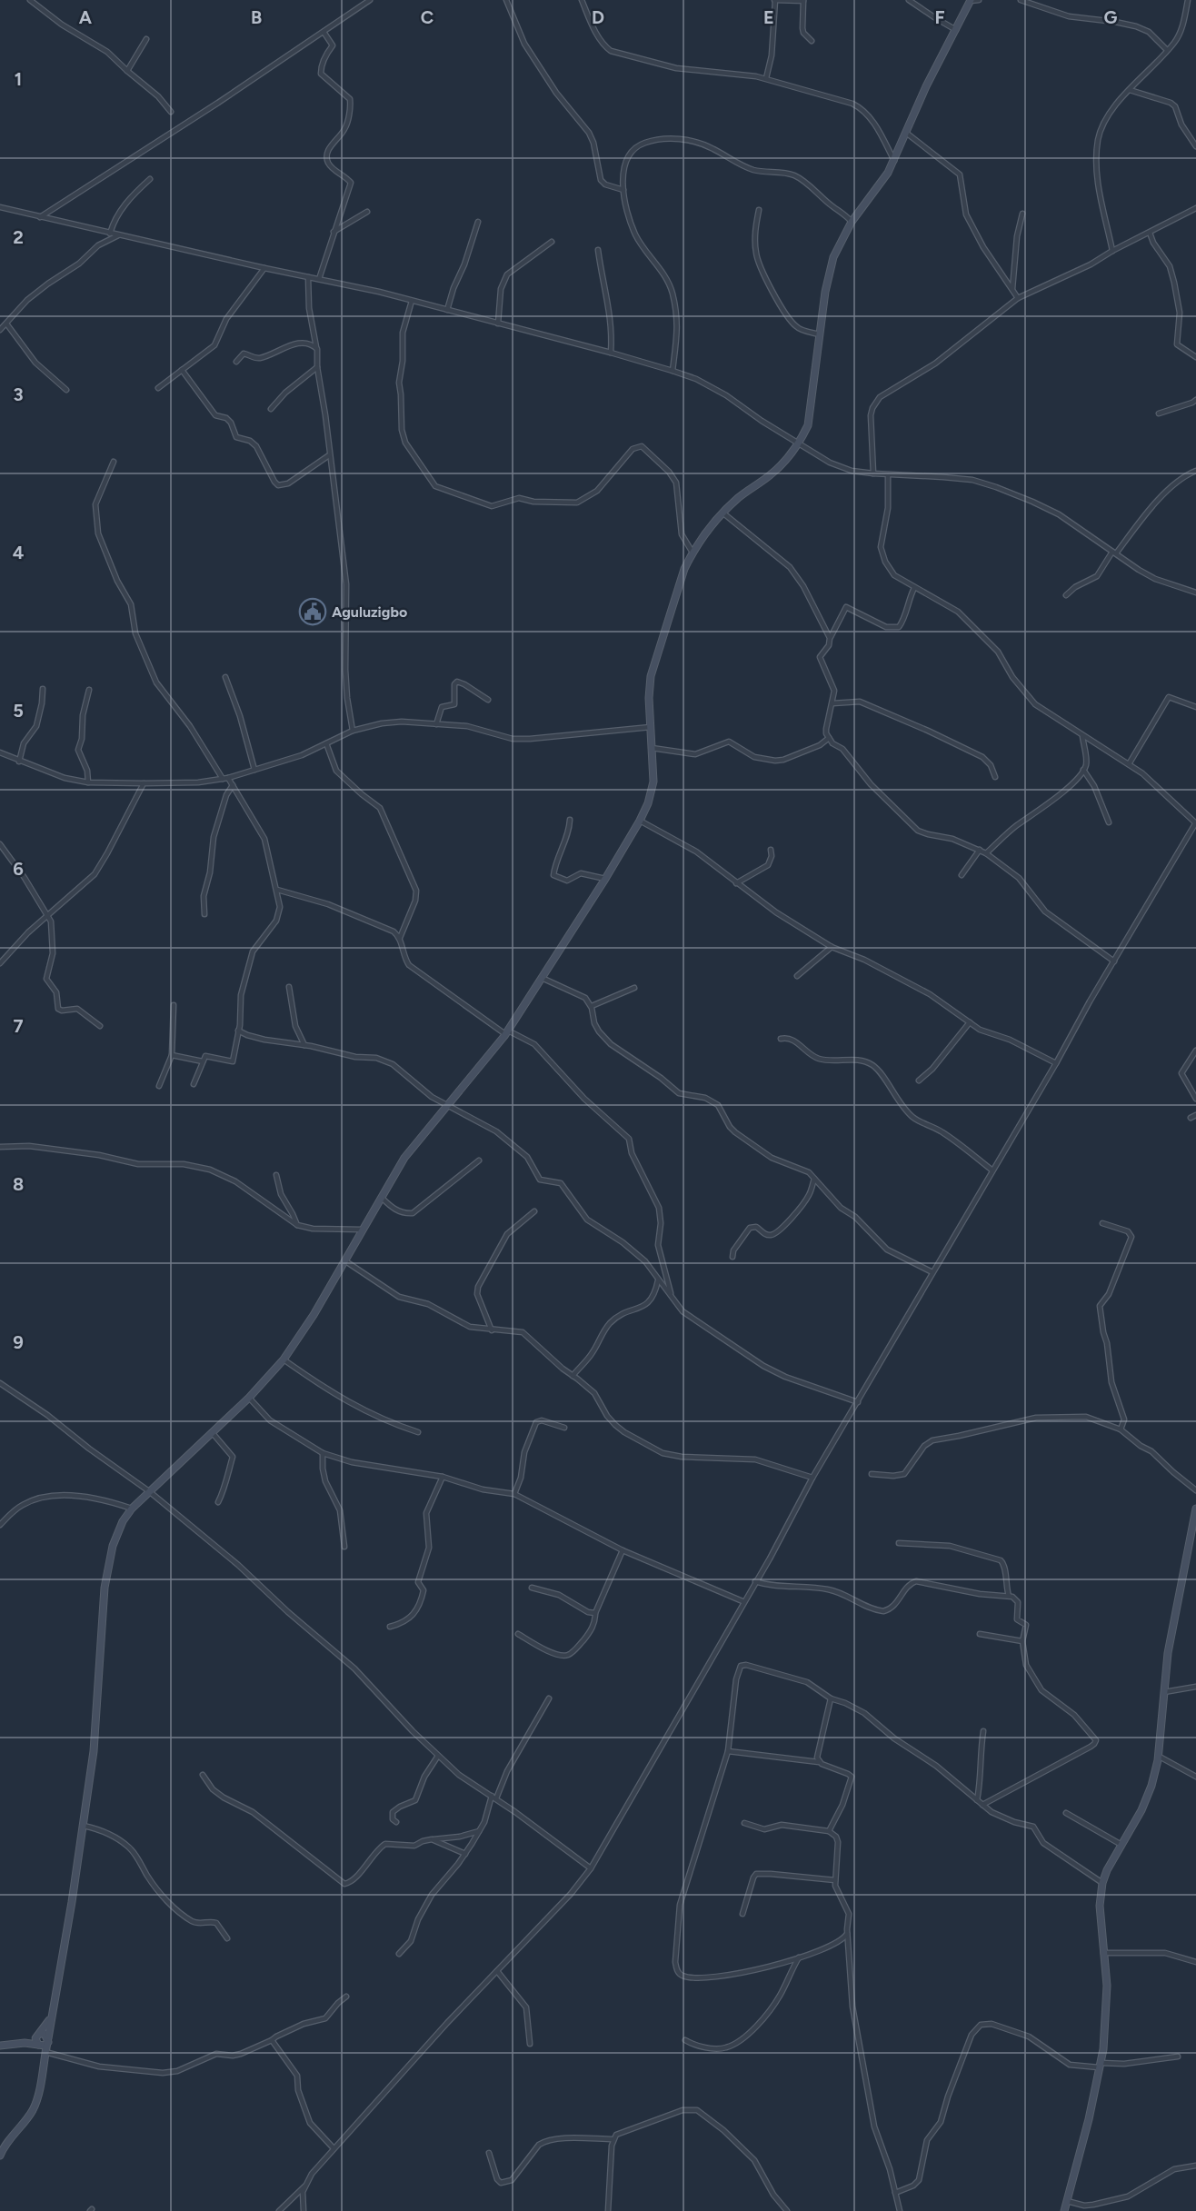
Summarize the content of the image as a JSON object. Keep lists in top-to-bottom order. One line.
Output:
{"places":{"public building":["Aguluzigbo"]},"grid":{"columns":["A","B","C","D","E","F","G"],"rows":["1","2","3","4","5","6","7","8","9"]}}
